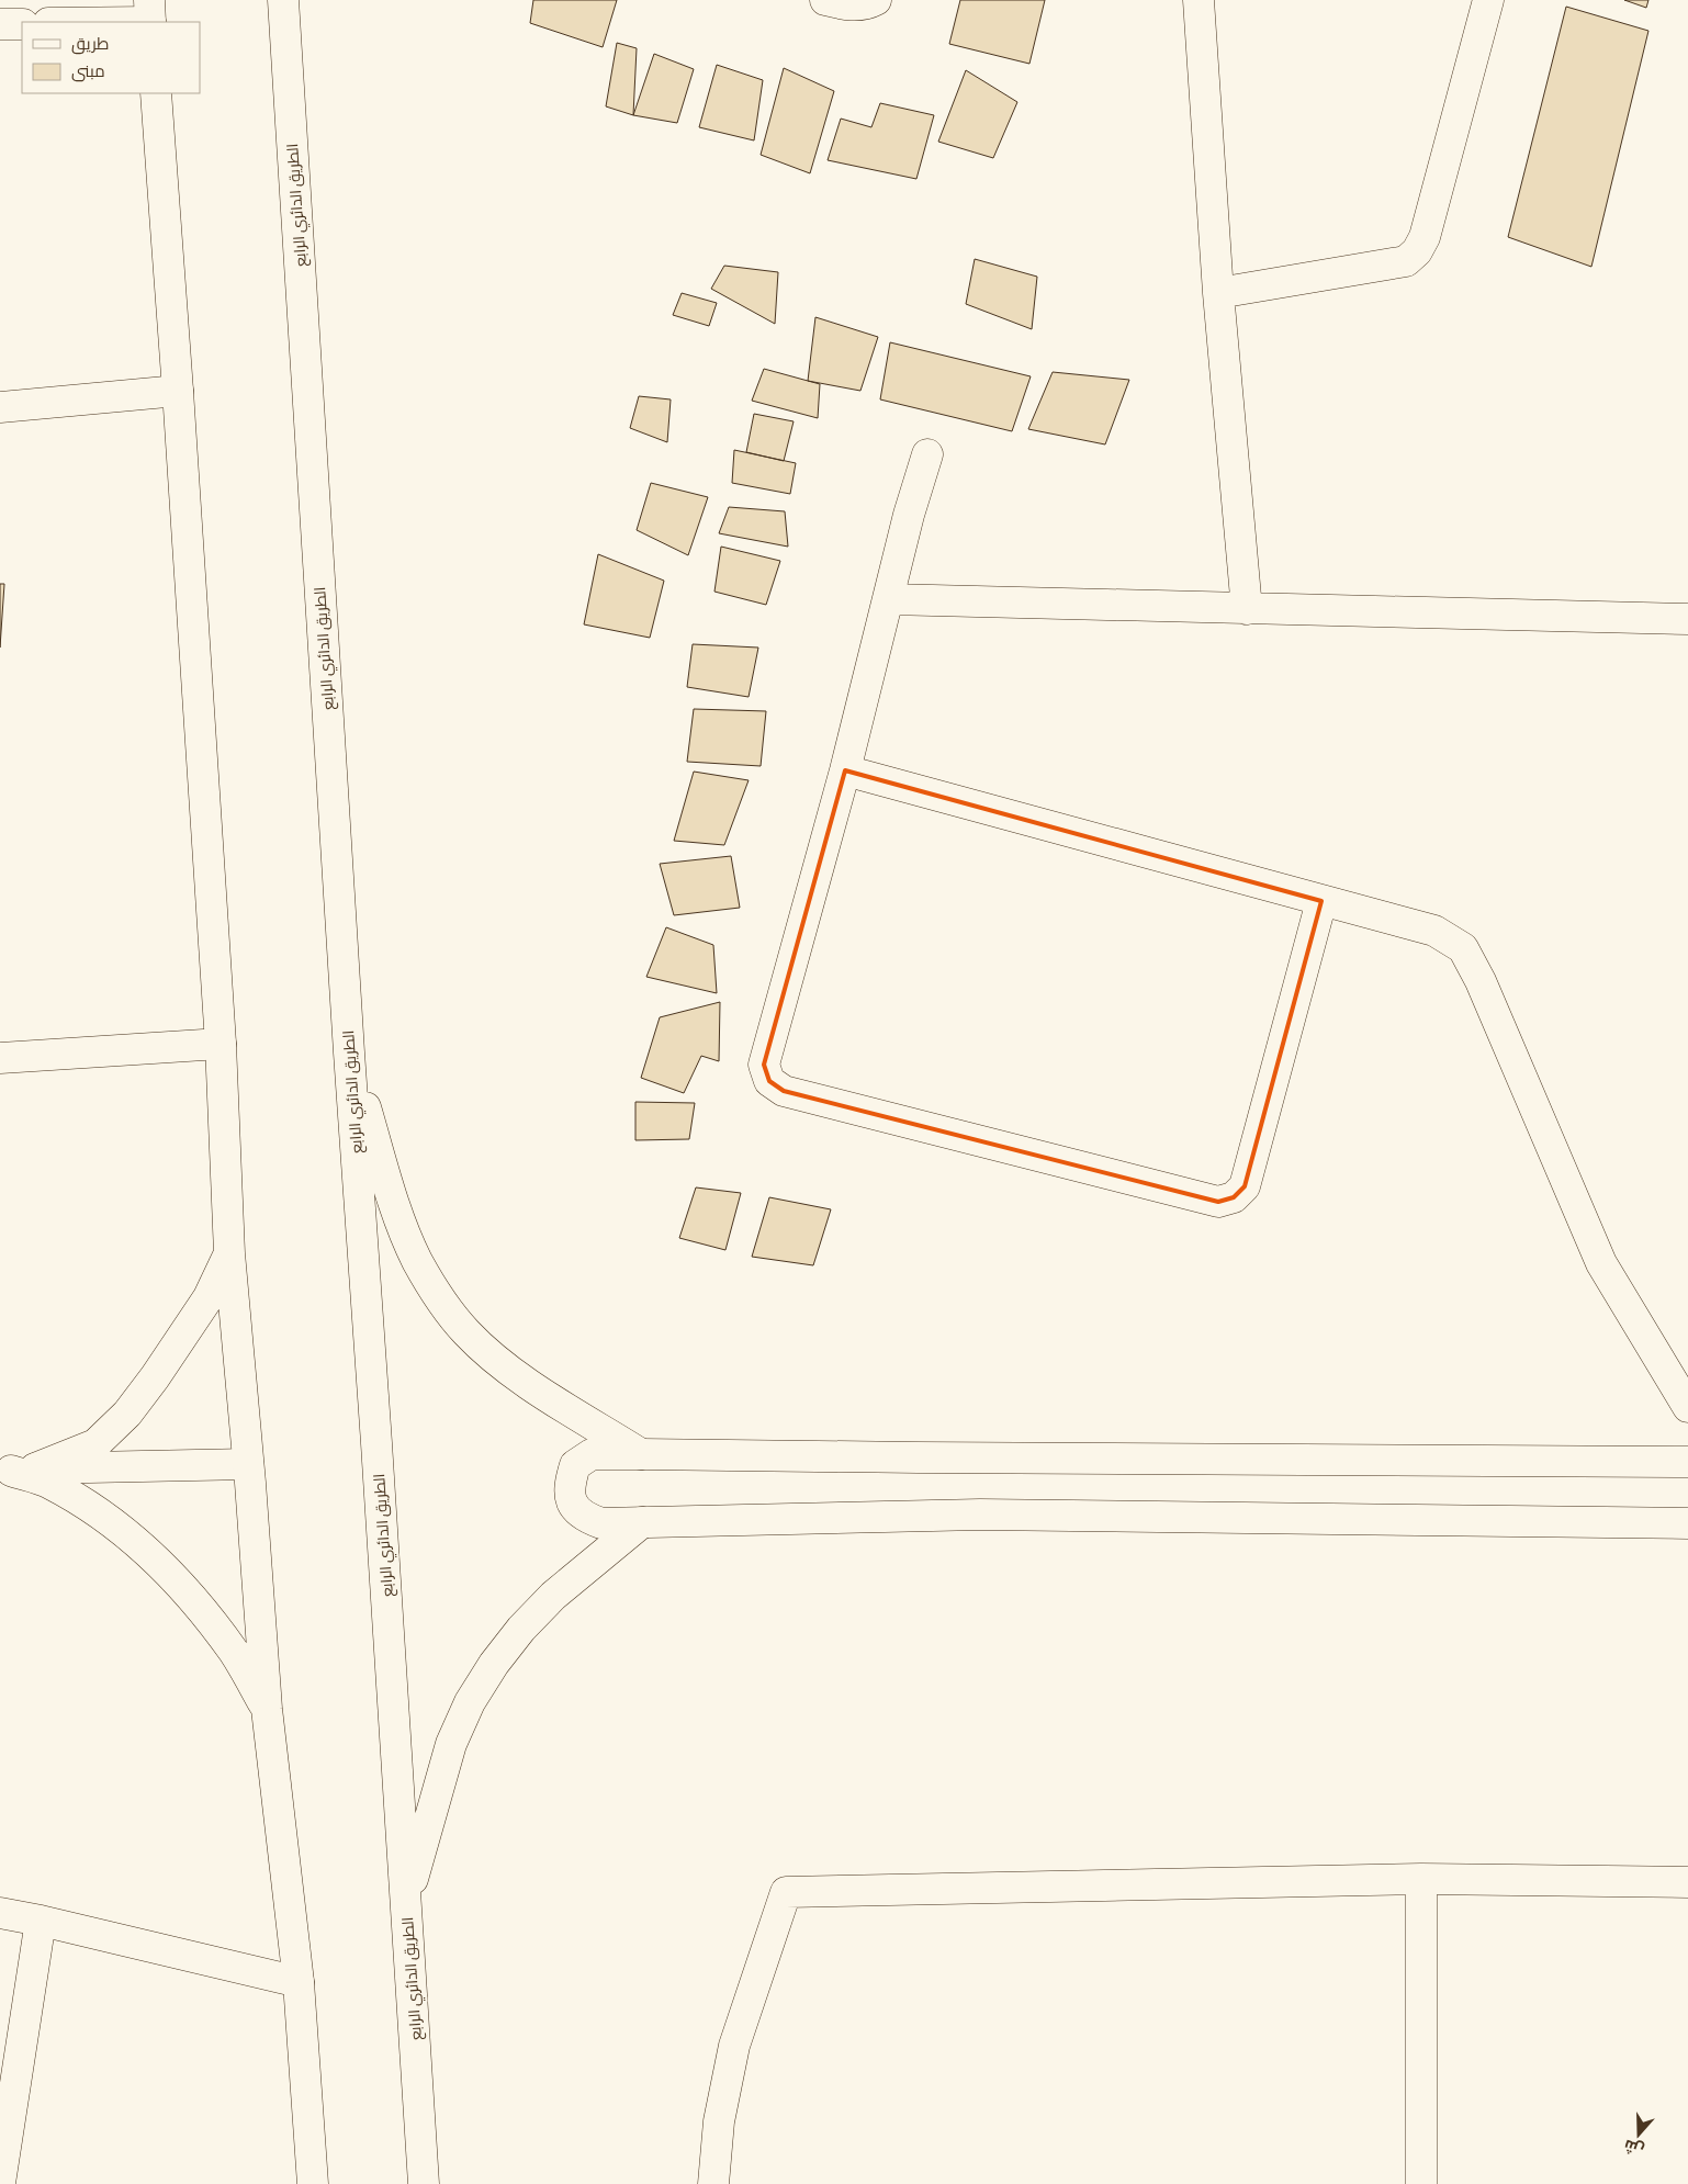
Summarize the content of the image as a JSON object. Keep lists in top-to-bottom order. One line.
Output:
{"streets":{"street":["الطريق الدائري الرابع"]},"legend":["طريق","مبنى"],"north":"bottom"}
